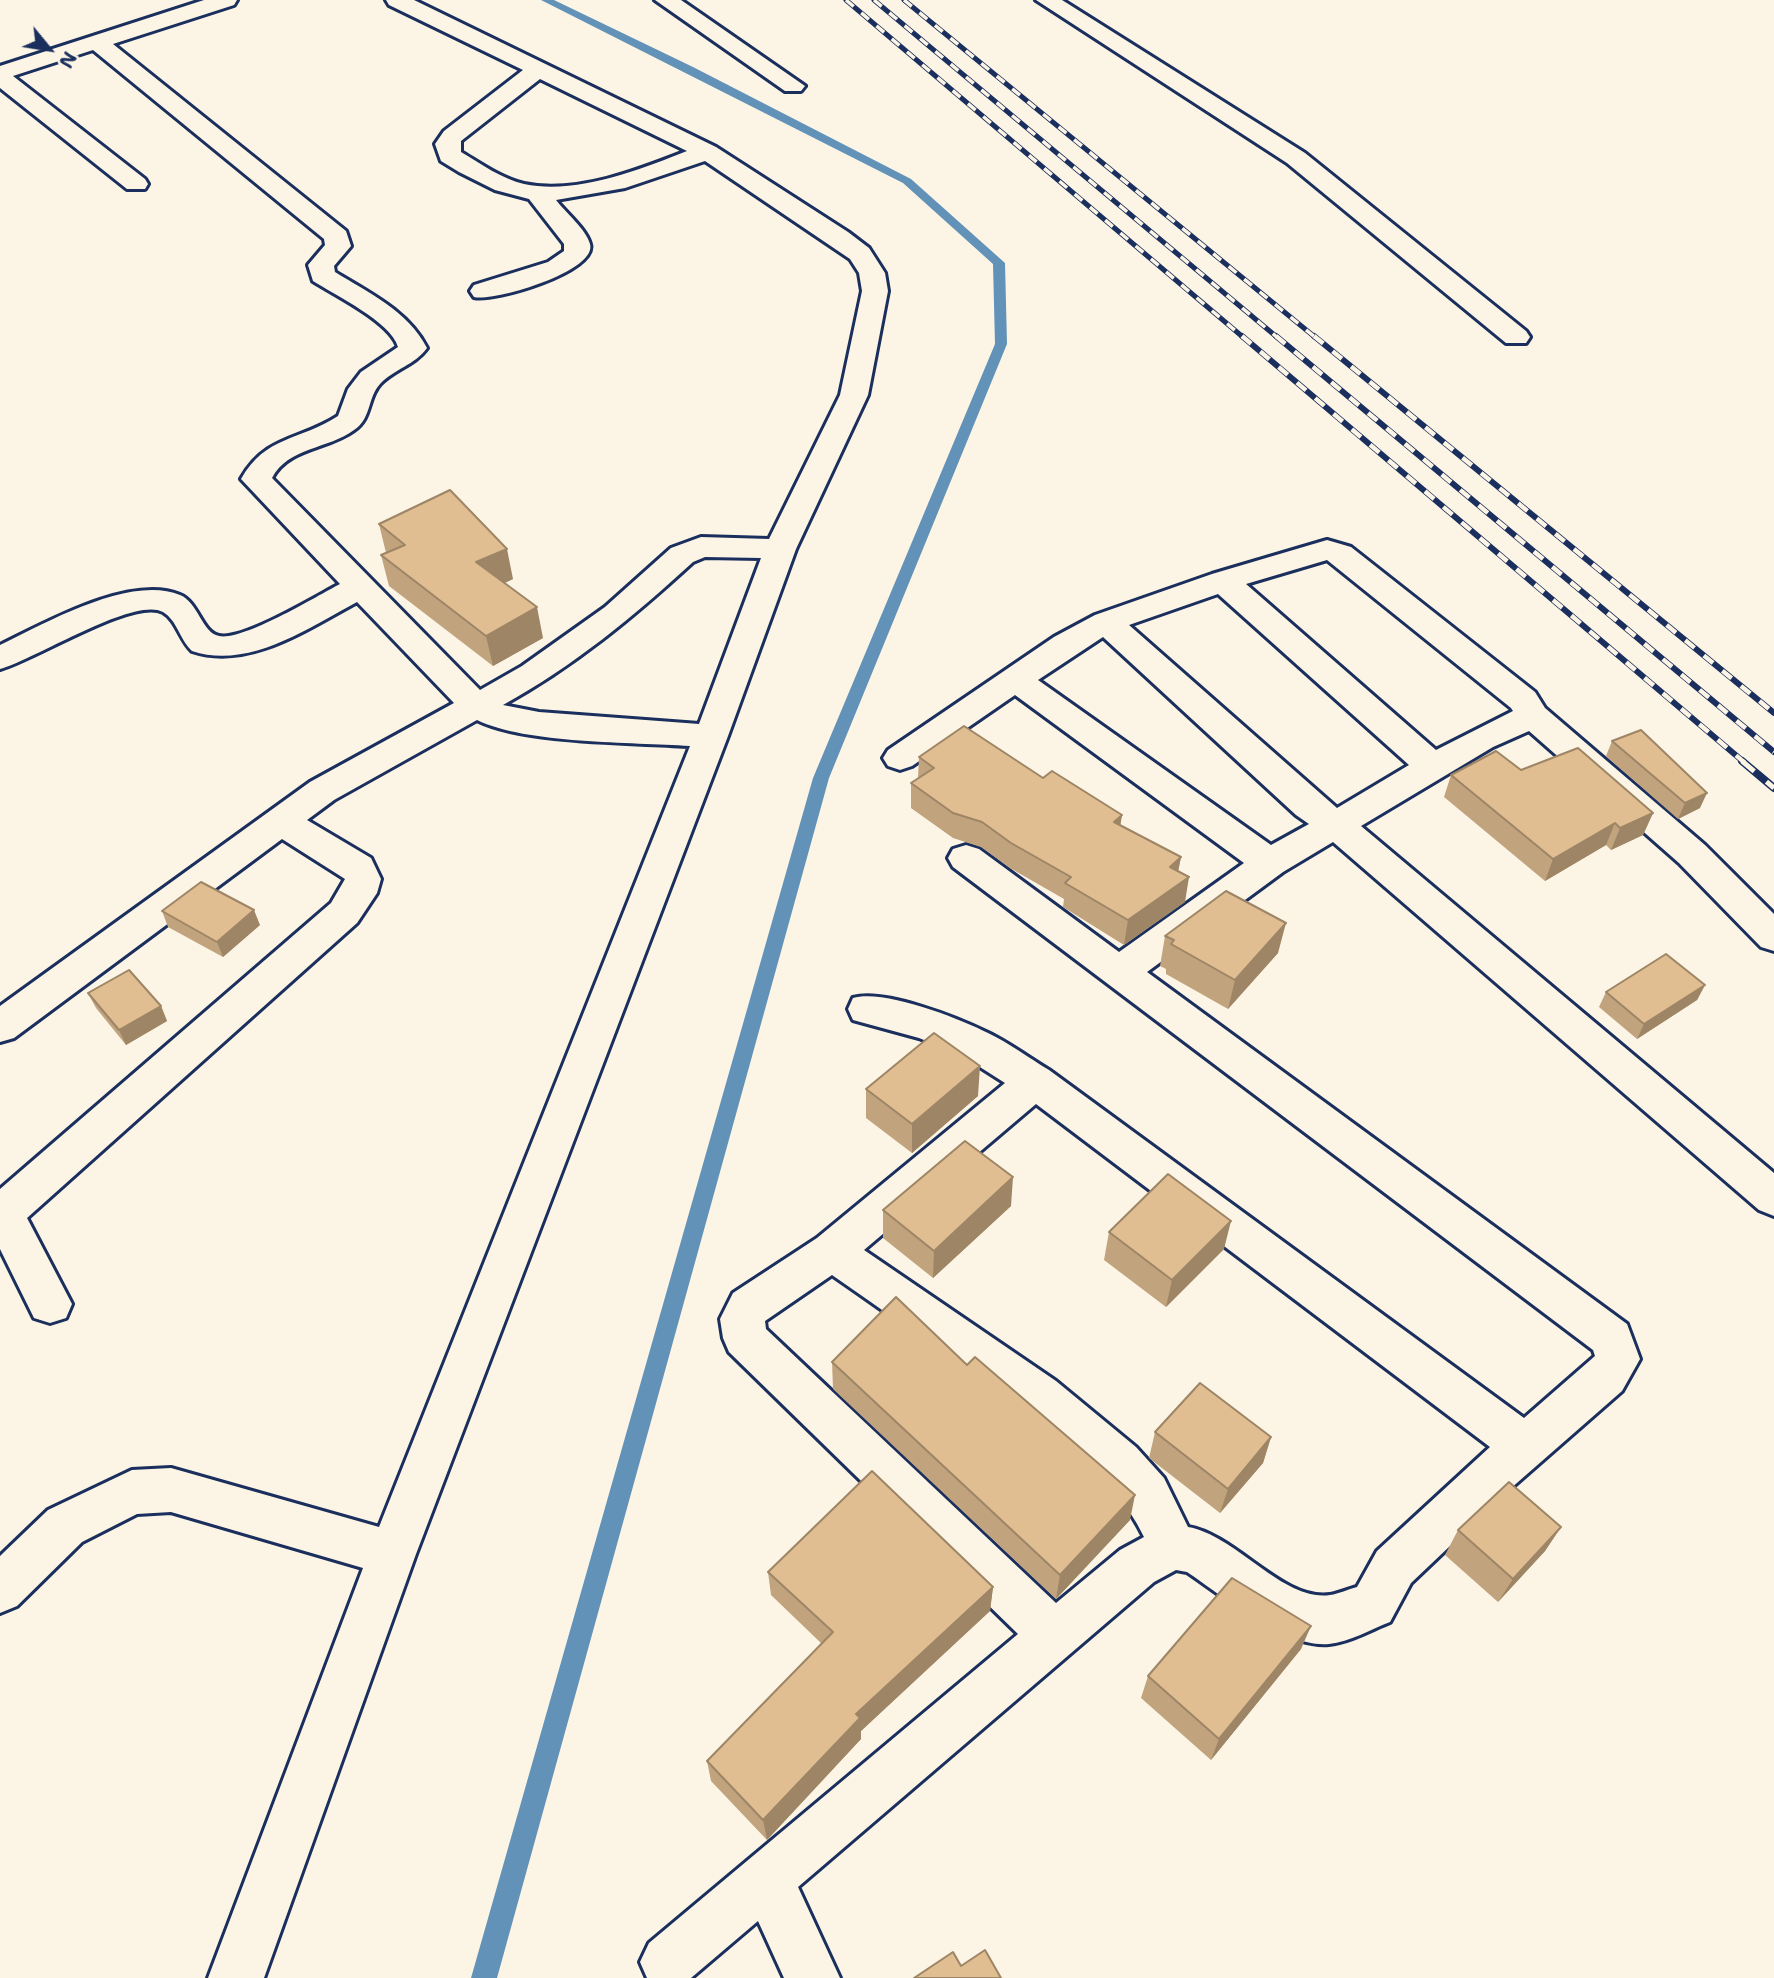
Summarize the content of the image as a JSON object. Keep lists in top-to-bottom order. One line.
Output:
{"north":"bottom right"}
